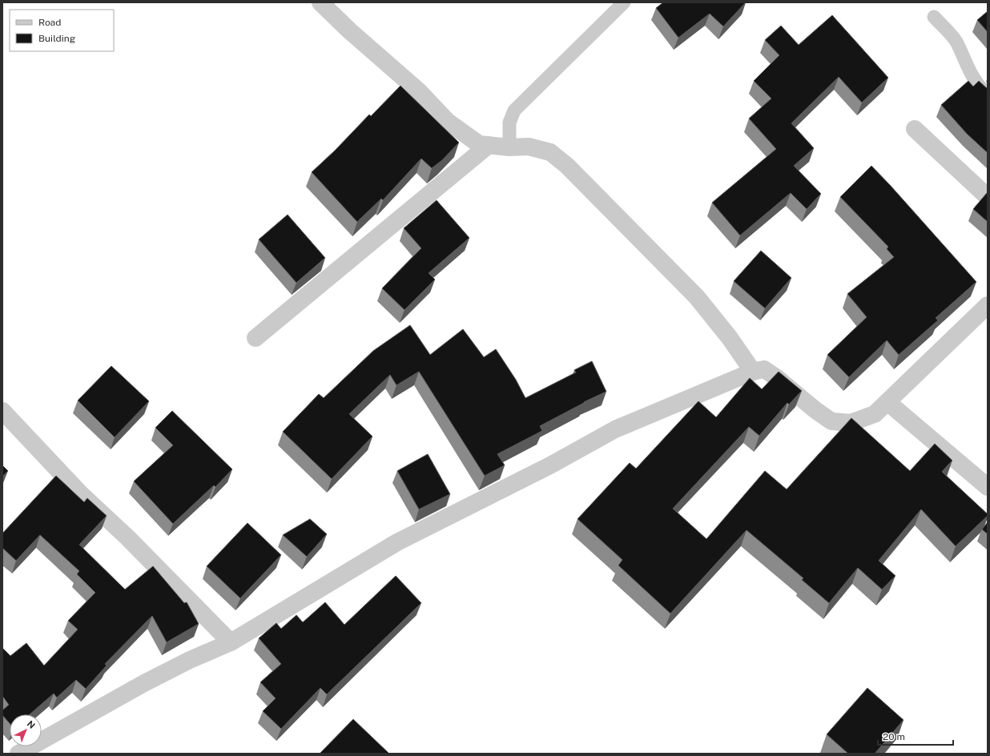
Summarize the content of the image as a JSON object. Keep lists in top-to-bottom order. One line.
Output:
{"legend":["Road","Building"],"scale_bar":"20 m","north":"top right"}
